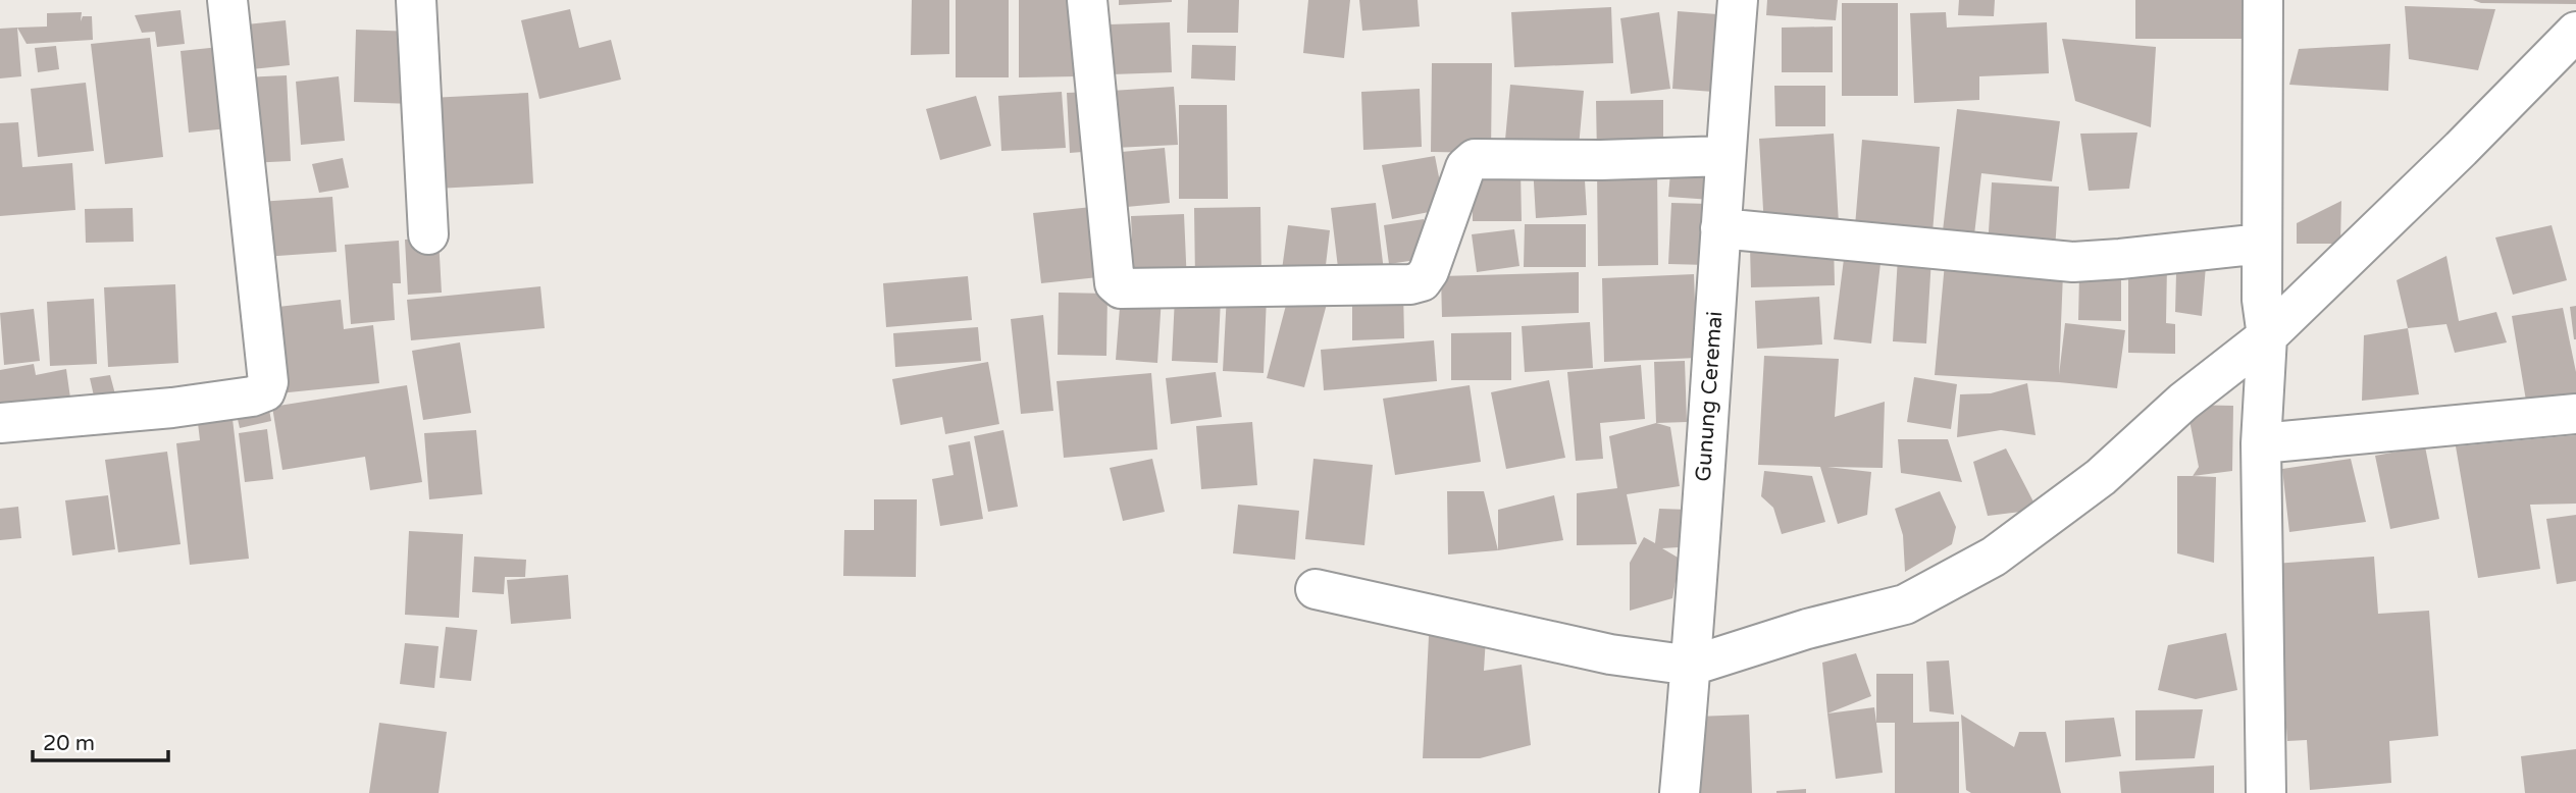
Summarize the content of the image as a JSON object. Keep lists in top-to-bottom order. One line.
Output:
{"streets":{"street":["Gunung Ceremai"]},"scale_bar":"20 m"}
